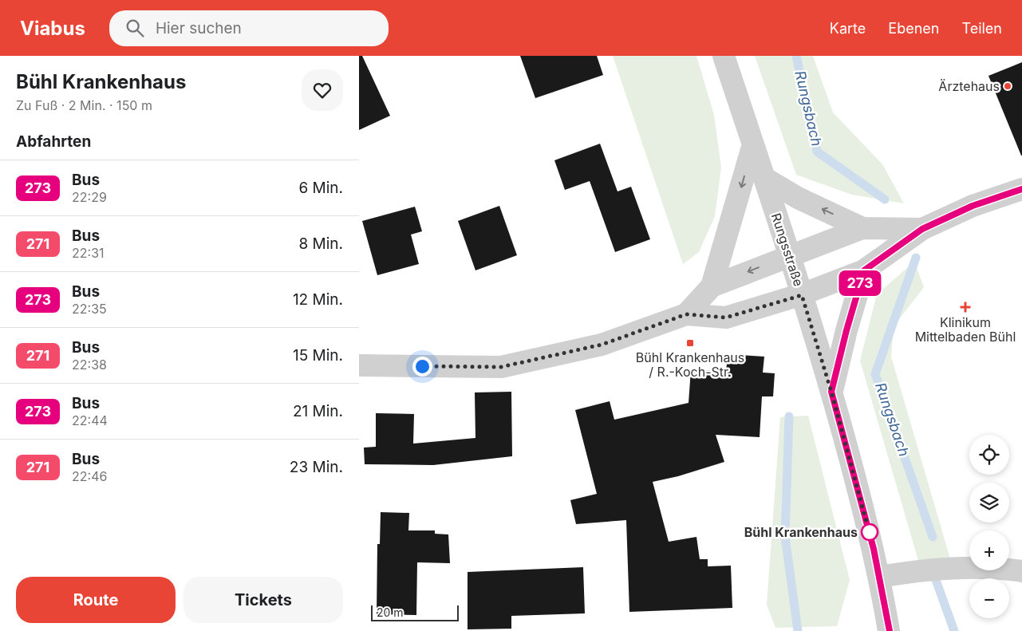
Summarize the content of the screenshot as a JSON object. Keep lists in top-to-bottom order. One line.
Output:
{"streets":{"street":["Rungsstraße"]},"water":["Rungsbach"],"places":{"other":["Ärztehaus","Bühl Krankenhaus"],"health":["Klinikum Mittelbaden Bühl"],"transit":["Bühl Krankenhaus / R.-Koch-Str."]},"lines":["bus line 273"],"scale_bar":"20 m","page":{"header":"Viabus","search":"Hier suchen","nav":["Karte","Ebenen","Teilen"],"heading":[["Bühl Krankenhaus","Zu Fuß · 2 Min. · 150 m"],"Abfahrten"],"on_map":"273","list":[{"mark":"273","name":"Bus","note":"22:29","value":"6 Min."},{"mark":"271","name":"Bus","note":"22:31","value":"8 Min."},{"mark":"273","name":"Bus","note":"22:35","value":"12 Min."},{"mark":"271","name":"Bus","note":"22:38","value":"15 Min."},{"mark":"273","name":"Bus","note":"22:44","value":"21 Min."},{"mark":"271","name":"Bus","note":"22:46","value":"23 Min."}],"map_buttons":["+","−"],"buttons":["Route","Tickets"],"scale":"20 m"}}
